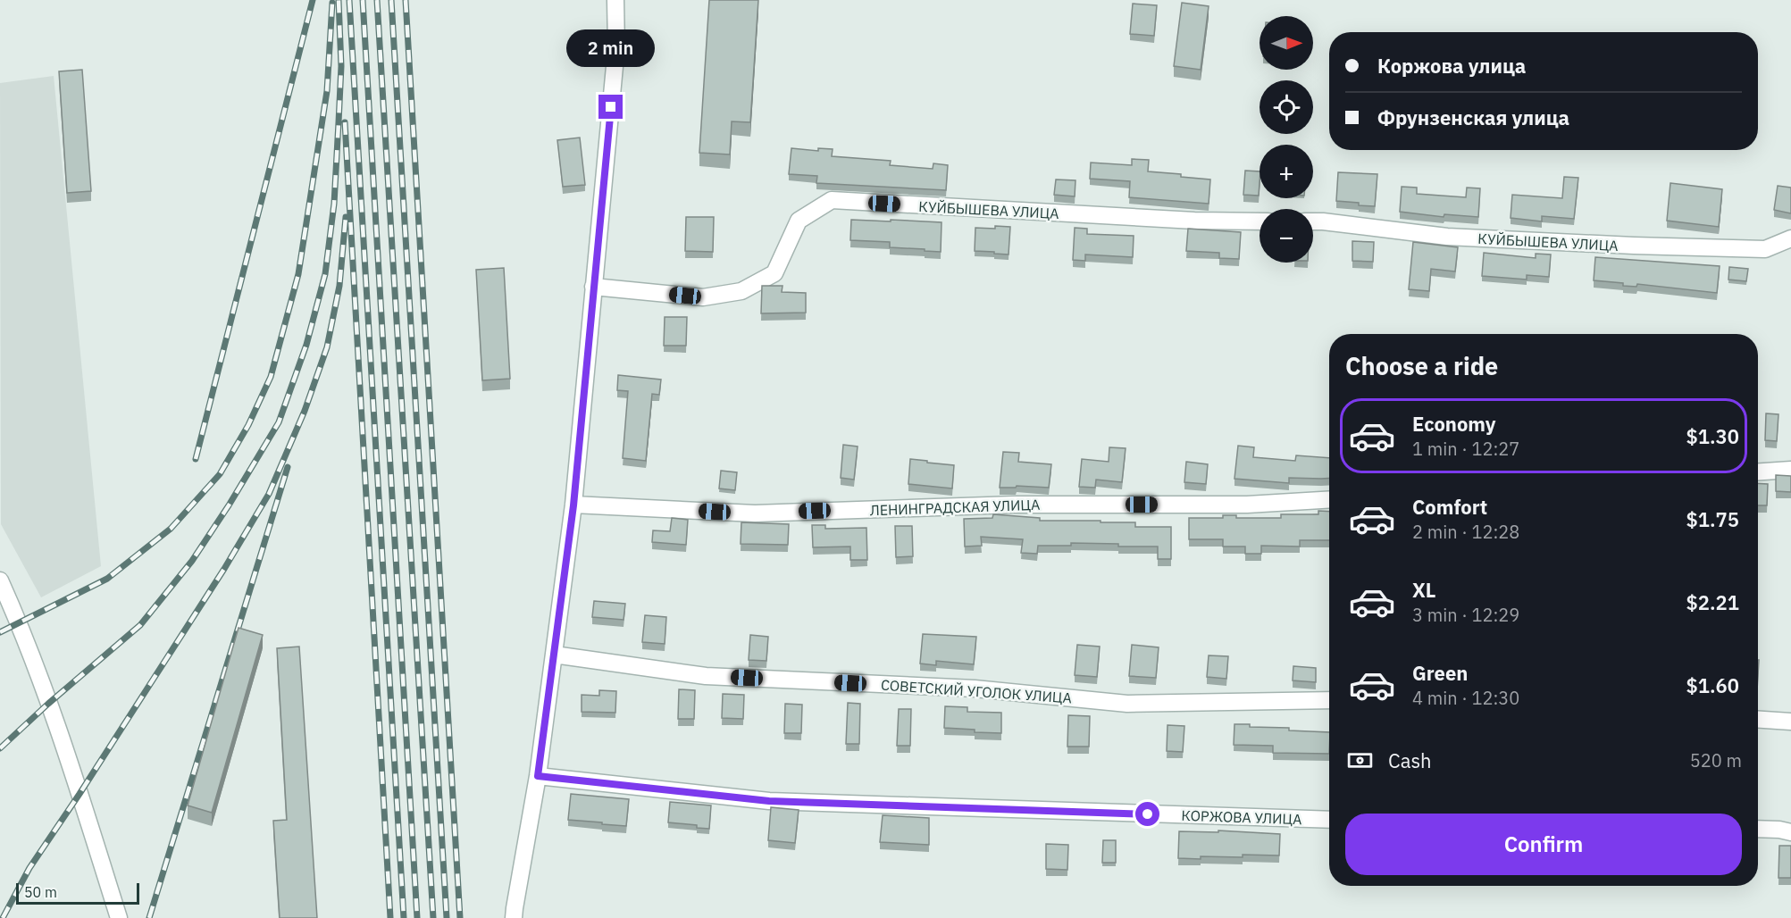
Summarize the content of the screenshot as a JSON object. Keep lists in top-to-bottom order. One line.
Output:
{"streets":{"street":["КУЙБЫШЕВА УЛИЦА","ЛЕНИНГРАДСКАЯ УЛИЦА","СОВЕТСКИЙ УГОЛОК УЛИЦА","КОРЖОВА УЛИЦА"]},"scale_bar":"50 m","north":"right","page":{"map_buttons":["+","−"],"bubble":"2 min","banner":["Коржова улица","Фрунзенская улица"],"heading":"Choose a ride","list":[{"name":"Economy","note":"1 min · 12:27","value":"$1.30"},{"name":"Comfort","note":"2 min · 12:28","value":"$1.75"},{"name":"XL","note":"3 min · 12:29","value":"$2.21"},{"name":"Green","note":"4 min · 12:30","value":"$1.60"}],"pay":["Cash","520 m"],"buttons":"Confirm","scale":"50 m"}}
